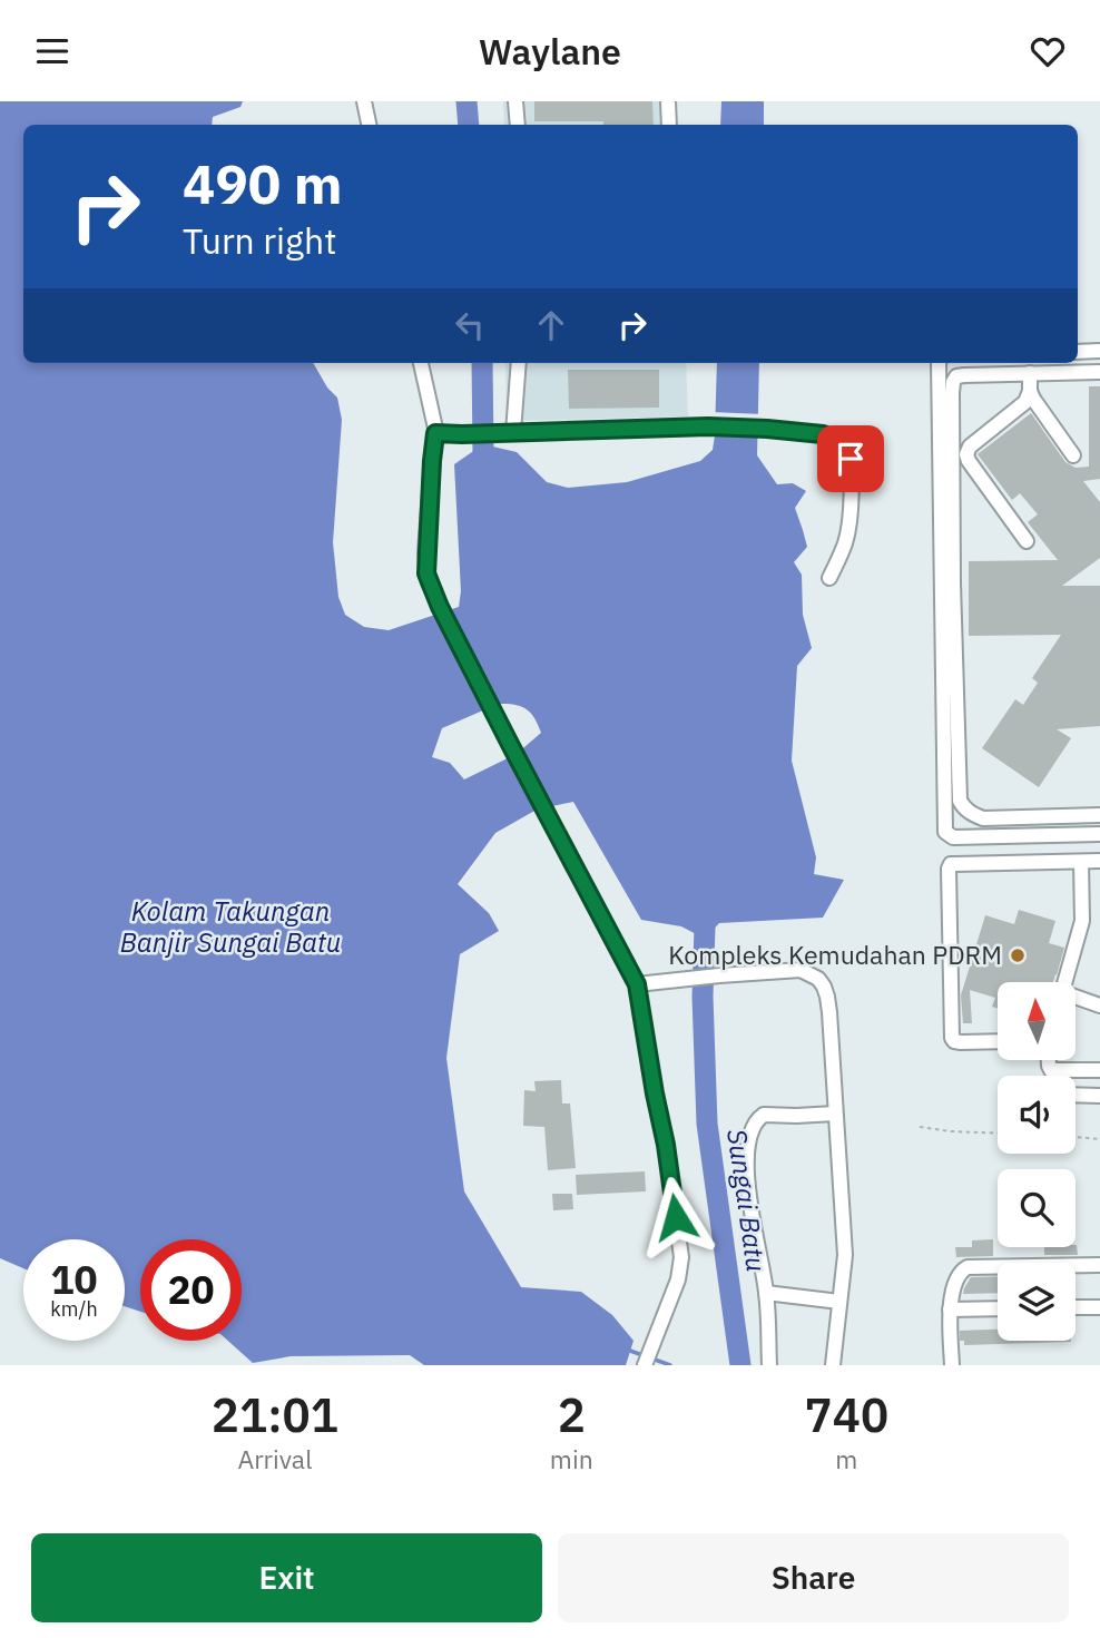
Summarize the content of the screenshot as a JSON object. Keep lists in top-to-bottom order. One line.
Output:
{"water":["Kolam Takungan Banjir Sungai Batu","Sungai Batu"],"places":["Kompleks Kemudahan PDRM"],"north":"top","page":{"header":"Waylane","turn":["490 m","Turn right"],"speed":"10 km/h","limit":"20","eta":["21:01","Arrival","2","min","740","m"],"buttons":["Exit","Share"]}}
